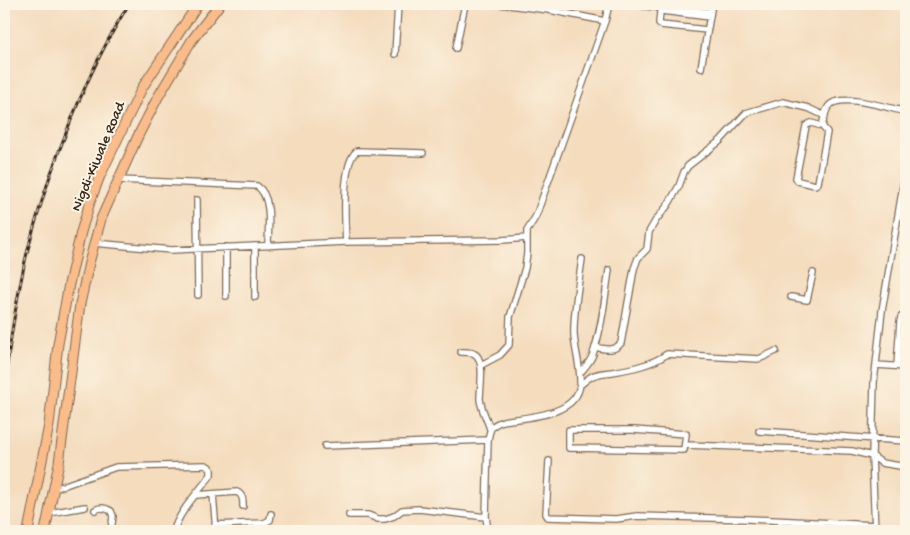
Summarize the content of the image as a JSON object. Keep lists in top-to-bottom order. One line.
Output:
{"streets":{"main road":["Nigdi-Kiwale Road"]}}
